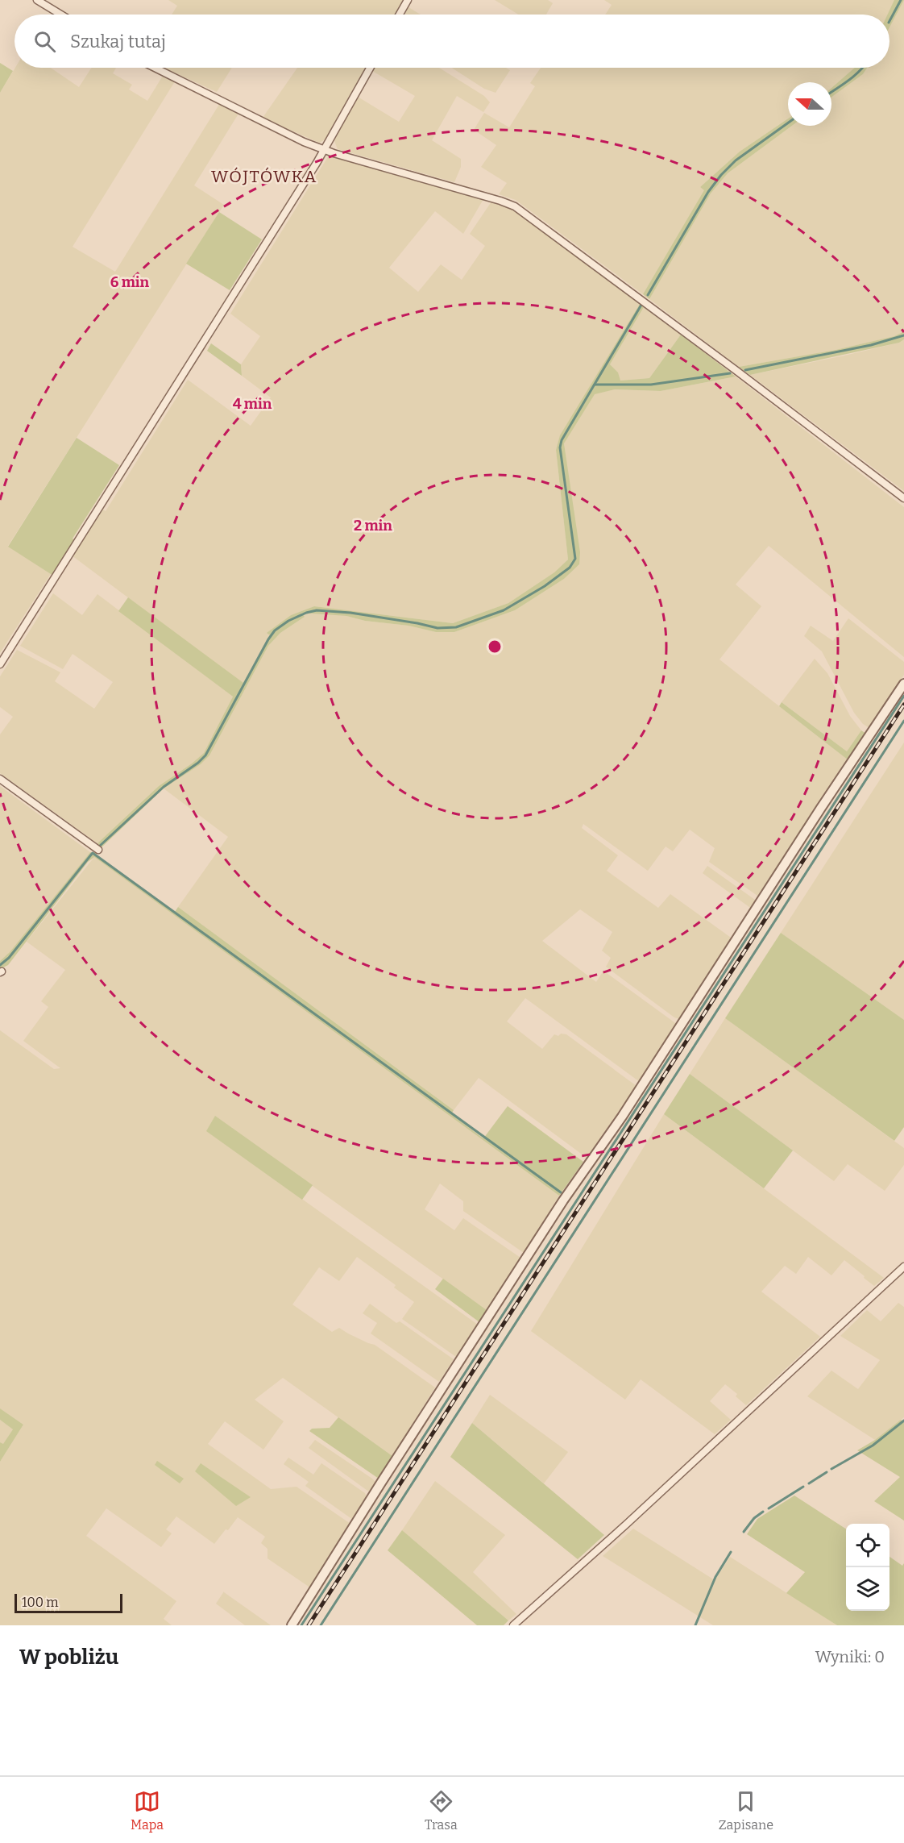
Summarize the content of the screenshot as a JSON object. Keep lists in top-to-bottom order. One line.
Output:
{"districts":["WÓJTÓWKA"],"scale_bar":"100 m","north":"left","page":{"search":"Szukaj tutaj","scale":"100 m","heading":["W pobliżu","Wyniki: 0"],"nav":["Mapa","Trasa","Zapisane"]},"rings":["6 min","4 min","2 min"]}
